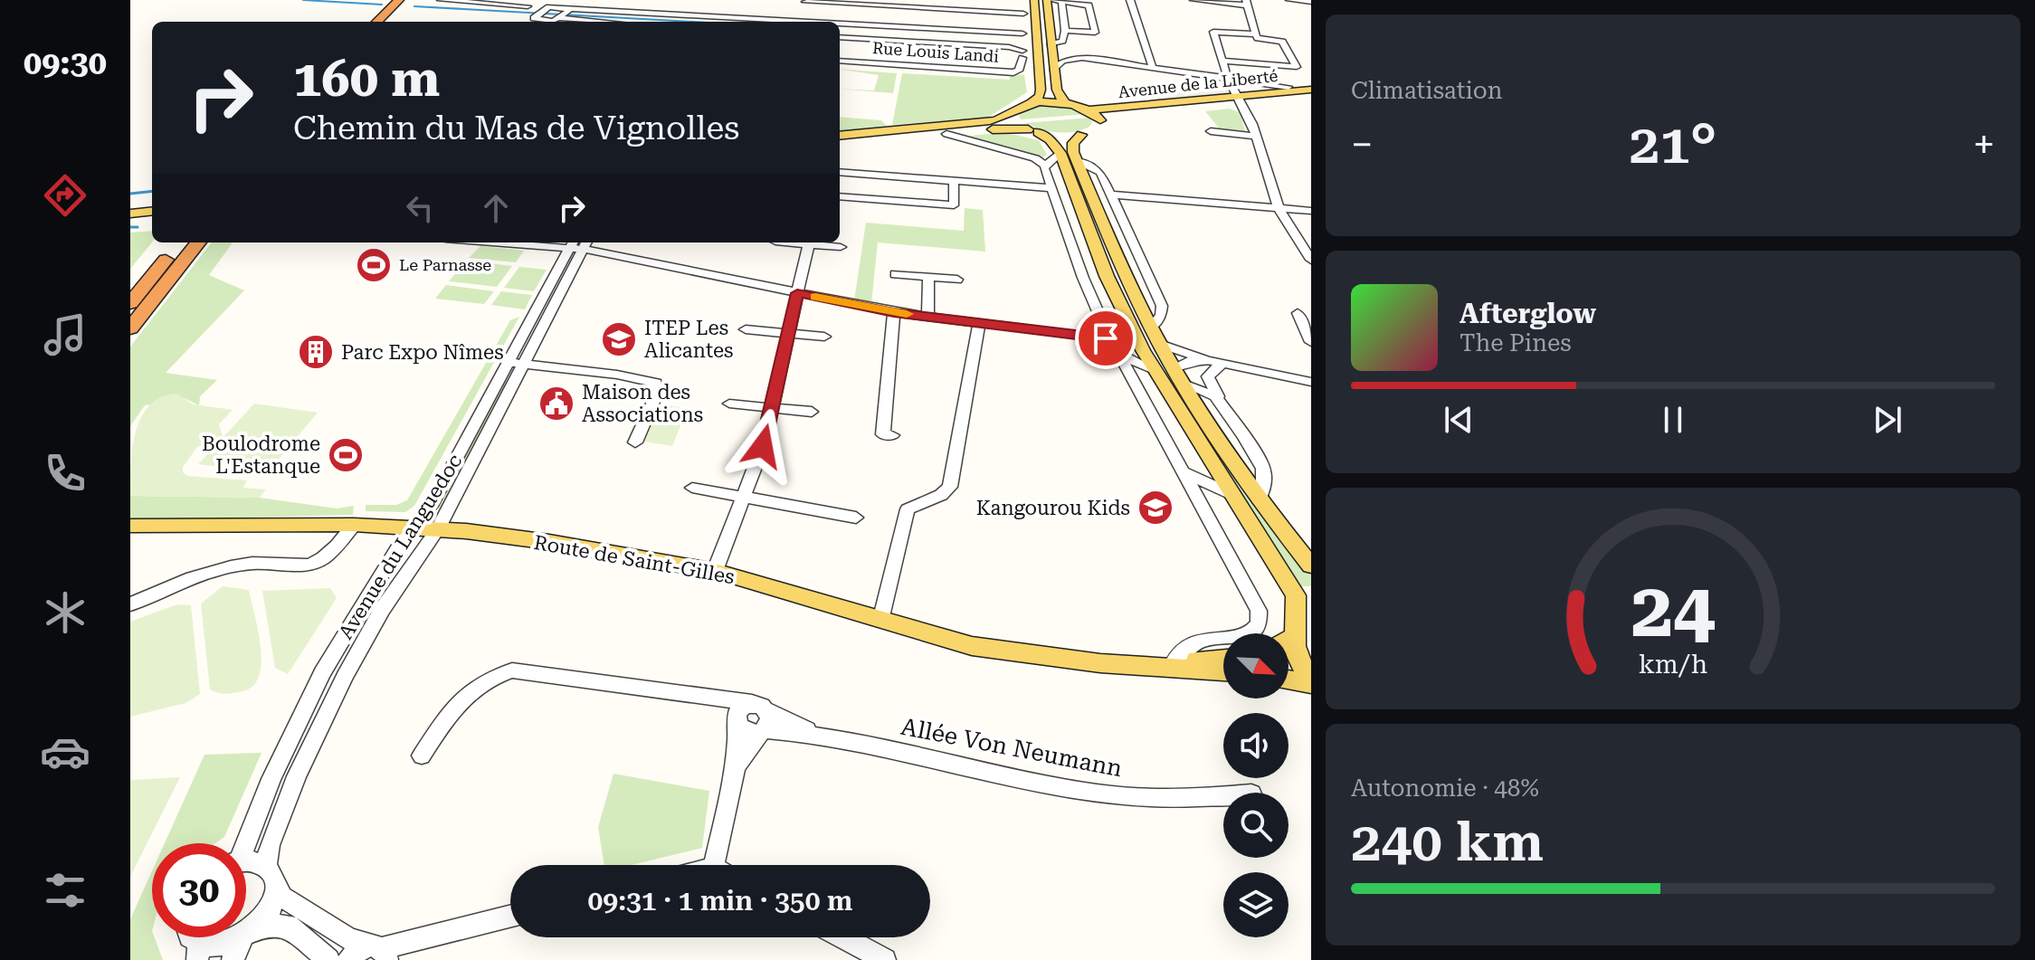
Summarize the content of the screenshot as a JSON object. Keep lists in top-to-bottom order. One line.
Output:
{"streets":{"main road":["Avenue de la Liberté","Route de Saint-Gilles"],"street":["Rue Louis Landi","Avenue du Languedoc","Allée Von Neumann"]},"crossings":[["Avenue du Languedoc","Route de Saint-Gilles"]],"places":{"sports":["Le Parnasse","Boulodrome L'Estanque"],"school or university":["ITEP Les Alicantes","Kangourou Kids"],"building":["Parc Expo Nîmes"],"public building":["Maison des Associations"]},"north":"bottom right","page":{"tabs":"09:30","tile":["Climatisation",["Autonomie · 48%","240 km"]],"turn":["160 m","Chemin du Mas de Vignolles"],"heat":["−","21°","+"],"song":["Afterglow","The Pines"],"limit":"30","trip":"09:31 · 1 min · 350 m","gauge":["24","km/h"]}}
